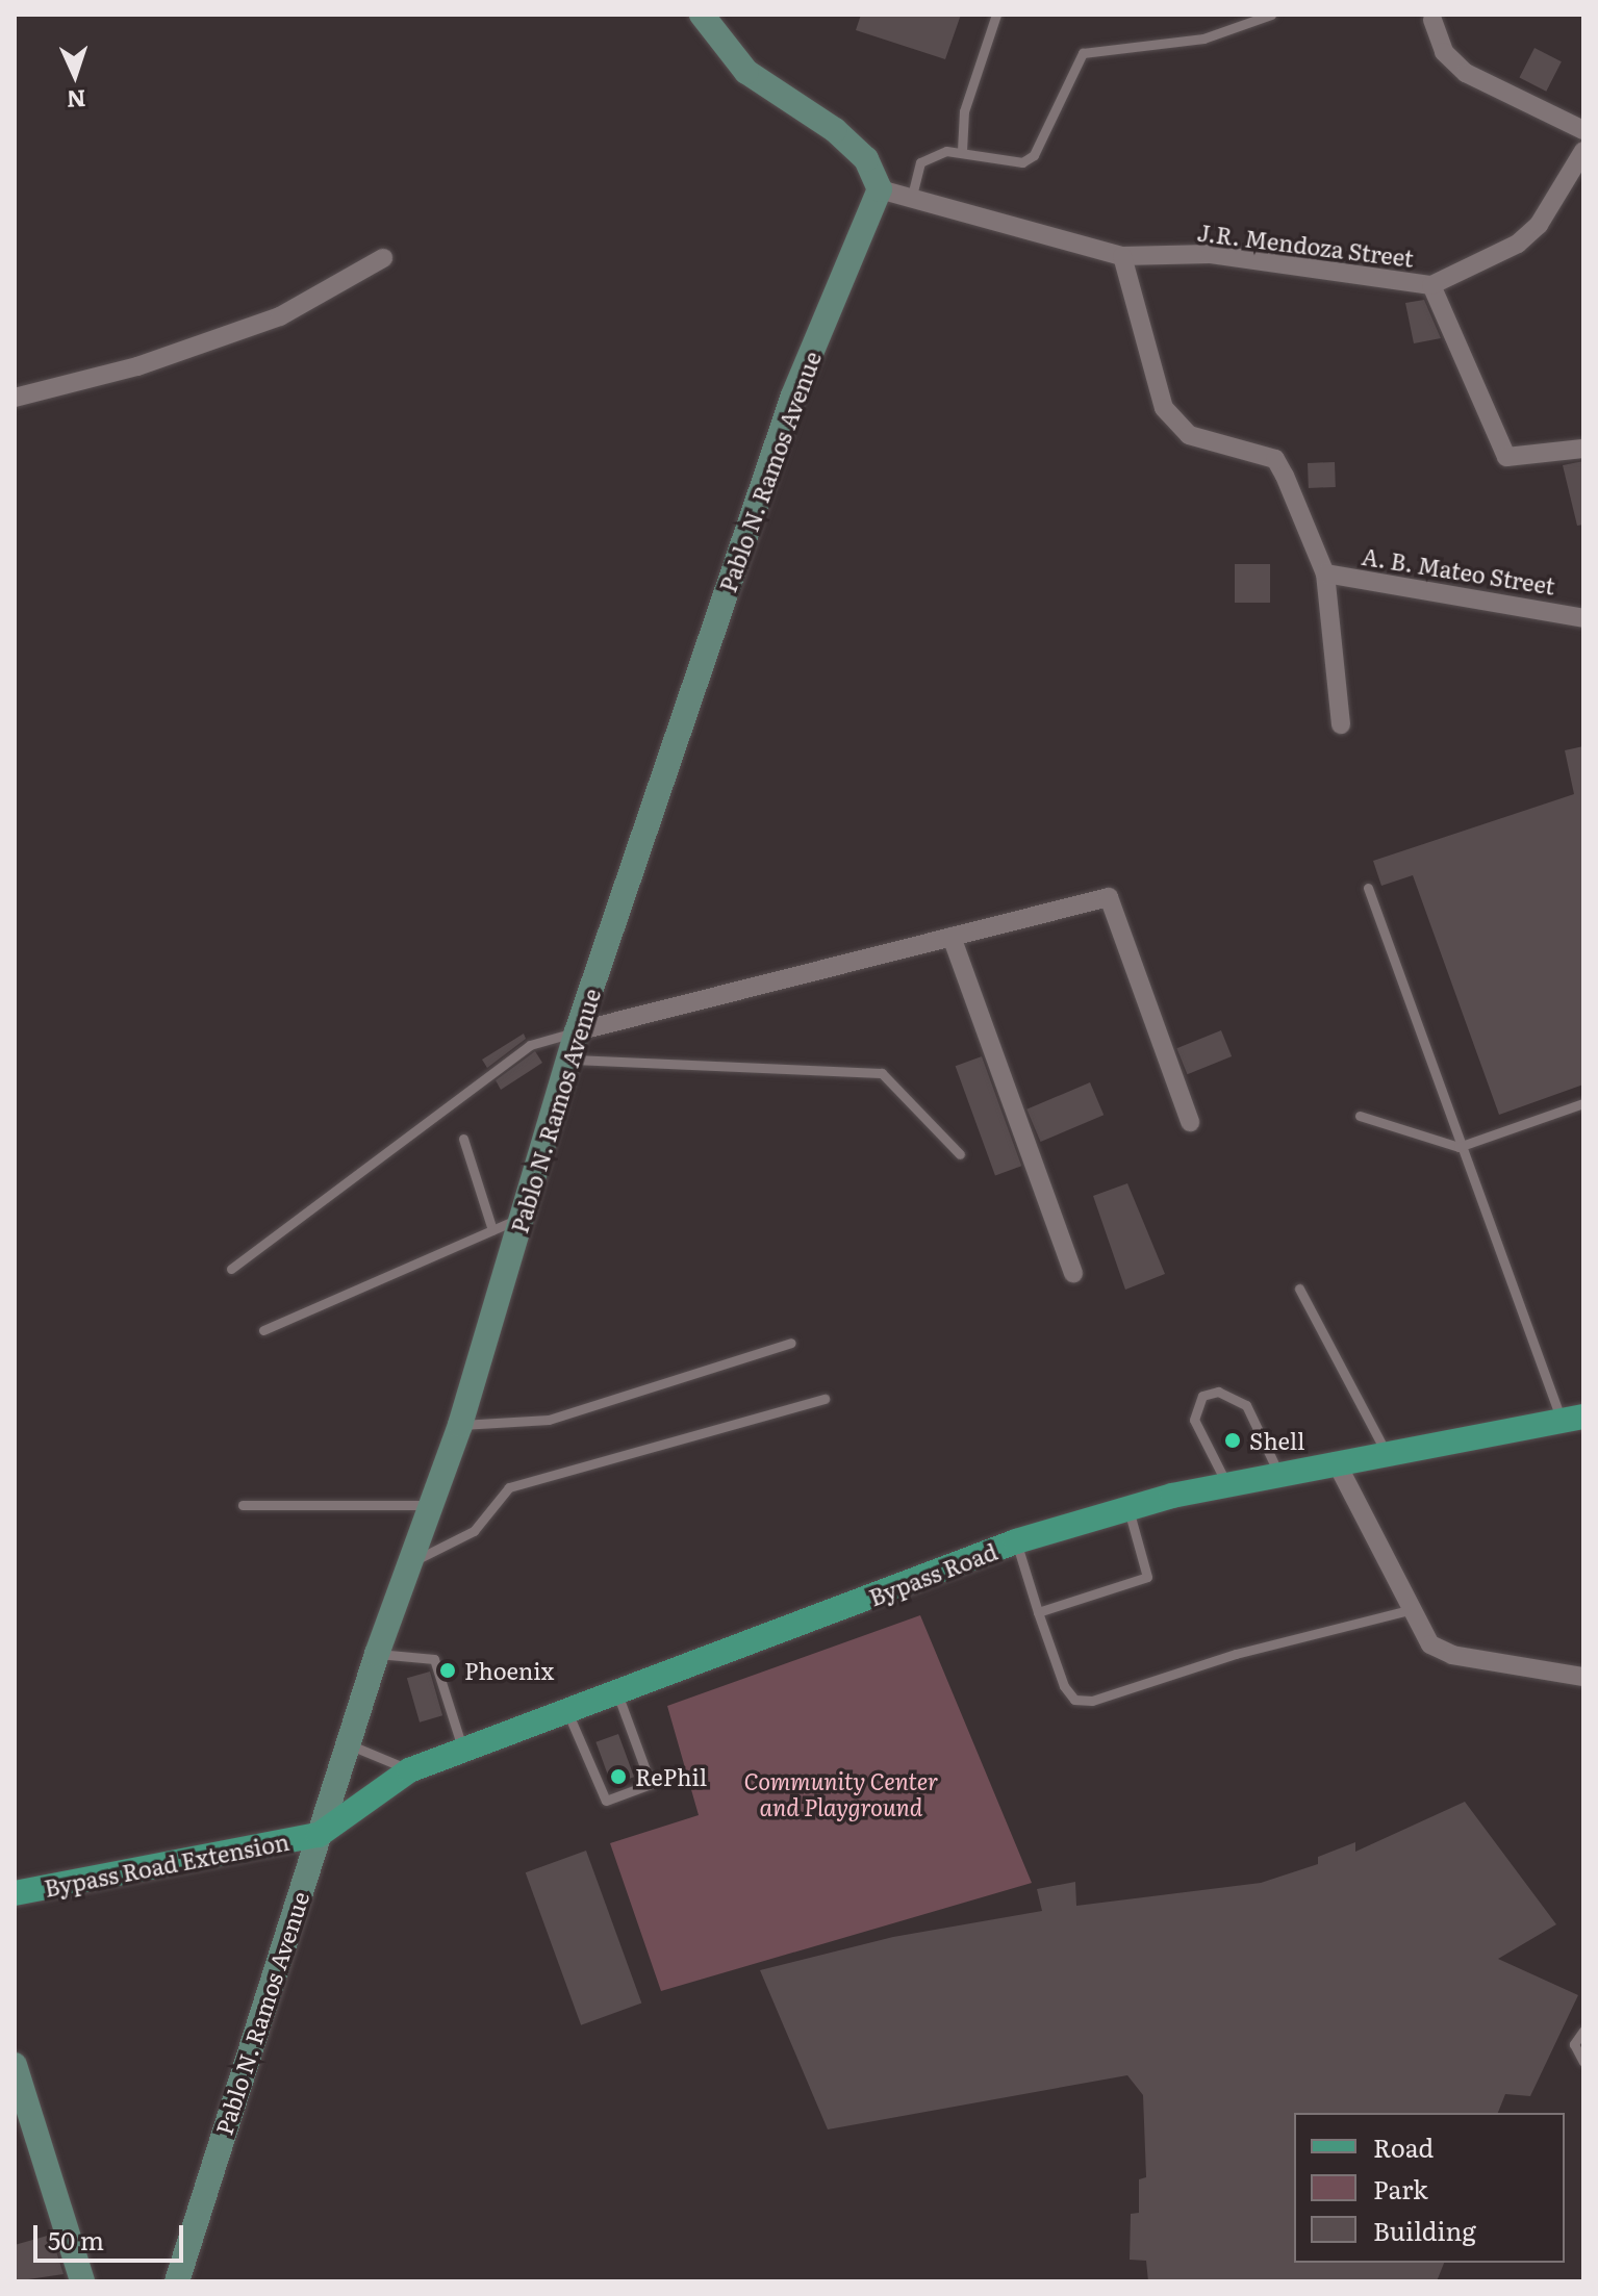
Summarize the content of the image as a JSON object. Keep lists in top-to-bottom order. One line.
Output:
{"streets":{"main road":["Bypass Road","Bypass Road Extension"],"street":["J.R. Mendoza Street","Pablo N. Ramos Avenue","A. B. Mateo Street"]},"crossings":[["J.R. Mendoza Street","Pablo N. Ramos Avenue"],["Pablo N. Ramos Avenue","Bypass Road"],["Pablo N. Ramos Avenue","Bypass Road Extension"],["Bypass Road","Bypass Road Extension"]],"parks":["Community Center and Playground"],"places":["Shell","Phoenix","RePhil"],"legend":["Road","Park","Building"],"scale_bar":"50 m","north":"bottom"}
